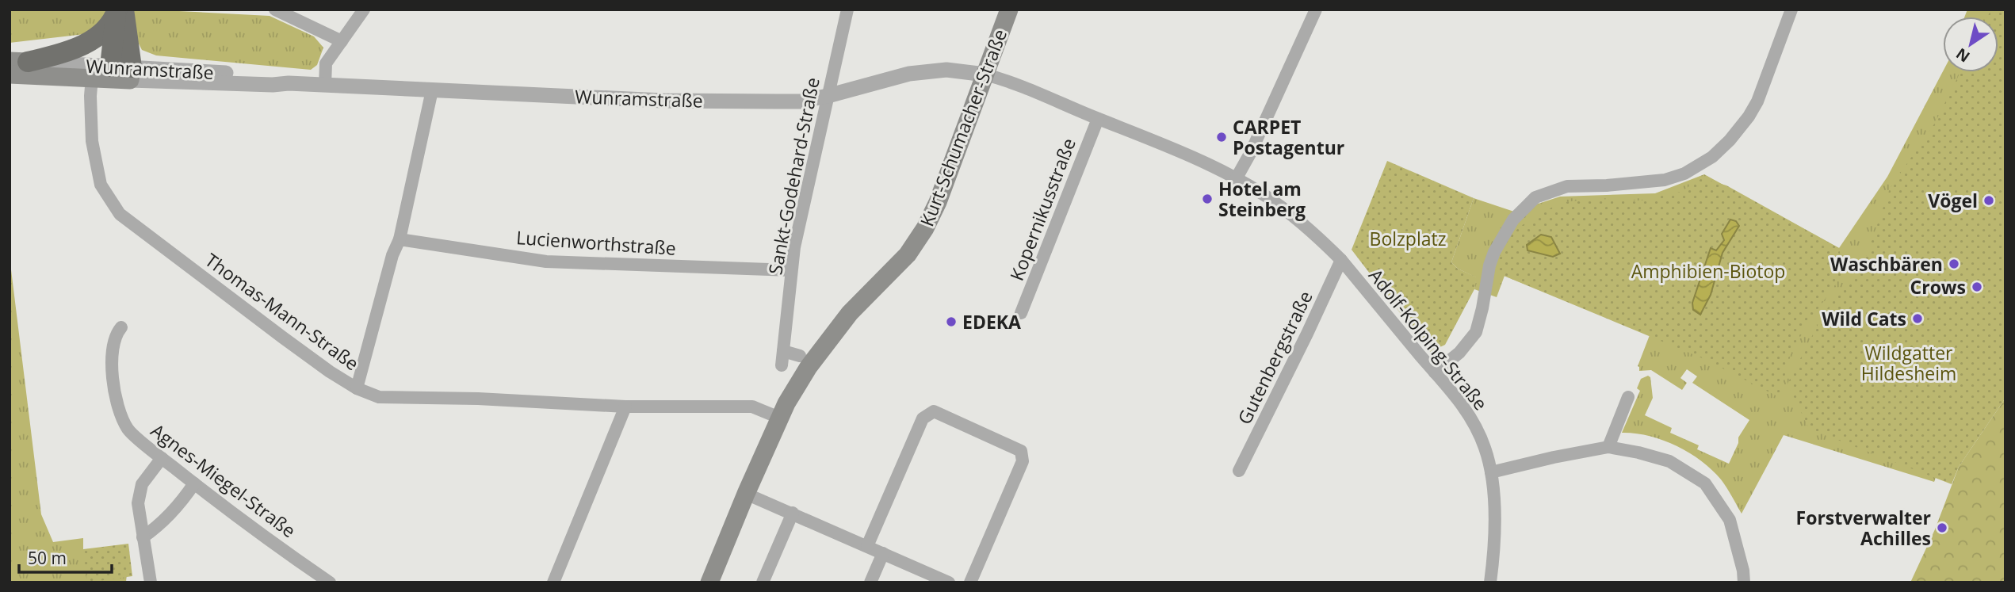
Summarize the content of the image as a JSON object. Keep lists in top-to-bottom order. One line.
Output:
{"streets":{"main road":["Wunramstraße","Kurt-Schumacher-Straße"],"street":["Sankt-Godehard-Straße","Kopernikusstraße","Lucienworthstraße","Thomas-Mann-Straße","Adolf-Kolping-Straße","Gutenbergstraße","Agnes-Miegel-Straße"]},"crossings":[["Wunramstraße","Kurt-Schumacher-Straße"],["Wunramstraße","Sankt-Godehard-Straße"],["Wunramstraße","Thomas-Mann-Straße"],["Wunramstraße","Adolf-Kolping-Straße"],["Kurt-Schumacher-Straße","Thomas-Mann-Straße"],["Kurt-Schumacher-Straße","Adolf-Kolping-Straße"],["Sankt-Godehard-Straße","Lucienworthstraße"],["Kopernikusstraße","Adolf-Kolping-Straße"],["Adolf-Kolping-Straße","Gutenbergstraße"]],"parks":["Bolzplatz","Amphibien-Biotop","Wildgatter Hildesheim"],"places":["CARPET Postagentur","Hotel am Steinberg","Vögel","Waschbären","Crows","Wild Cats","EDEKA","Forstverwalter Achilles"],"scale_bar":"50 m","north":"bottom left"}
